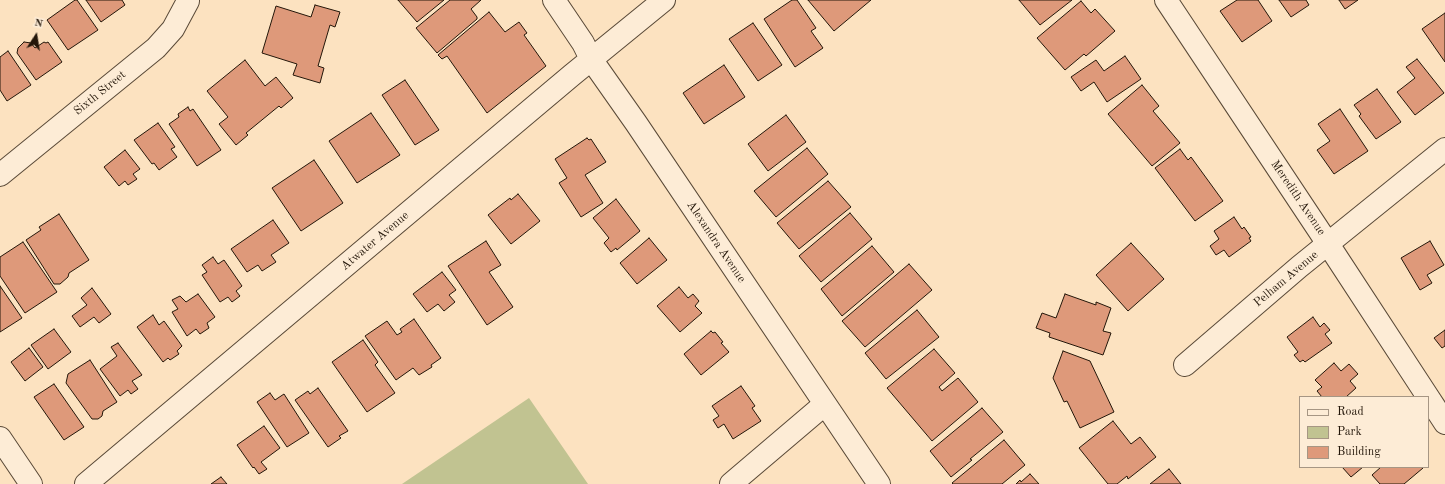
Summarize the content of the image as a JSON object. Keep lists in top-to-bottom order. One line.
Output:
{"streets":{"street":["Sixth Street","Meredith Avenue","Atwater Avenue","Alexandra Avenue","Pelham Avenue"]},"crossings":[["Meredith Avenue","Pelham Avenue"],["Atwater Avenue","Alexandra Avenue"]],"legend":["Road","Park","Building"],"north":"top"}
